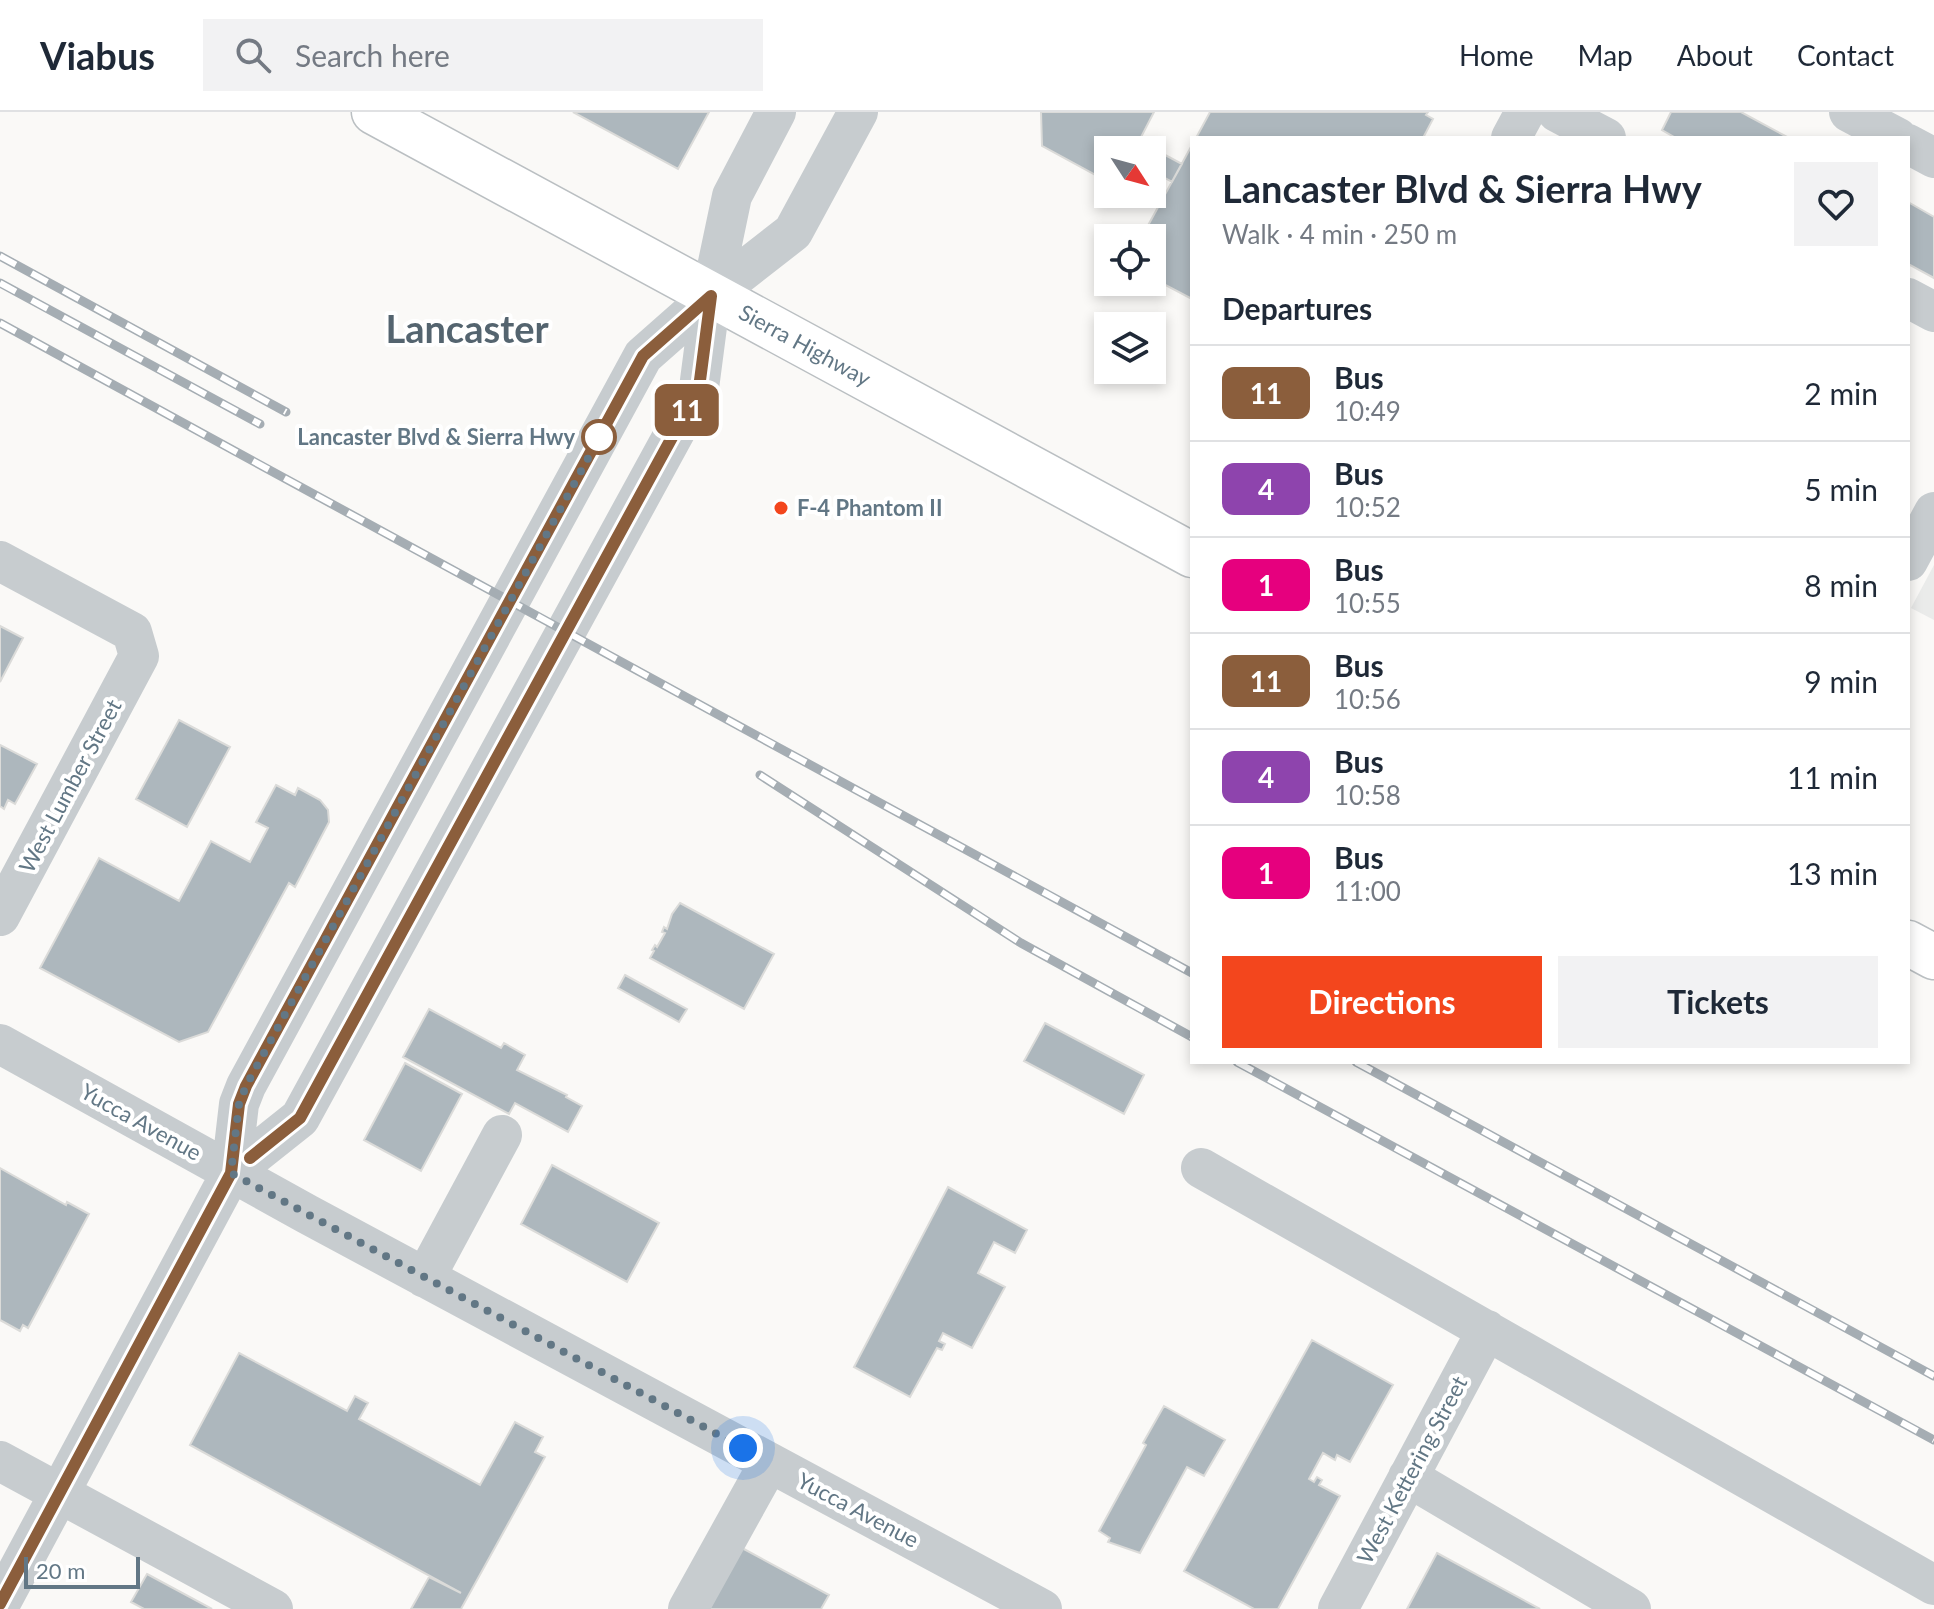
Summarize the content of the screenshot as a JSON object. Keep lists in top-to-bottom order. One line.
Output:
{"streets":{"main road":["Sierra Highway"],"street":["West Lumber Street","Yucca Avenue","West Kettering Street"]},"districts":["Lancaster"],"places":["Lancaster Blvd & Sierra Hwy","F-4 Phantom II"],"lines":["bus line 11"],"scale_bar":"20 m","north":"bottom right","page":{"header":"Viabus","search":"Search here","nav":["Home","Map","About","Contact"],"on_map":"11","heading":[["Lancaster Blvd & Sierra Hwy","Walk · 4 min · 250 m"],"Departures"],"list":[{"mark":"11","name":"Bus","note":"10:49","value":"2 min"},{"mark":"4","name":"Bus","note":"10:52","value":"5 min"},{"mark":"1","name":"Bus","note":"10:55","value":"8 min"},{"mark":"11","name":"Bus","note":"10:56","value":"9 min"},{"mark":"4","name":"Bus","note":"10:58","value":"11 min"},{"mark":"1","name":"Bus","note":"11:00","value":"13 min"}],"buttons":["Directions","Tickets"],"scale":"20 m"}}
